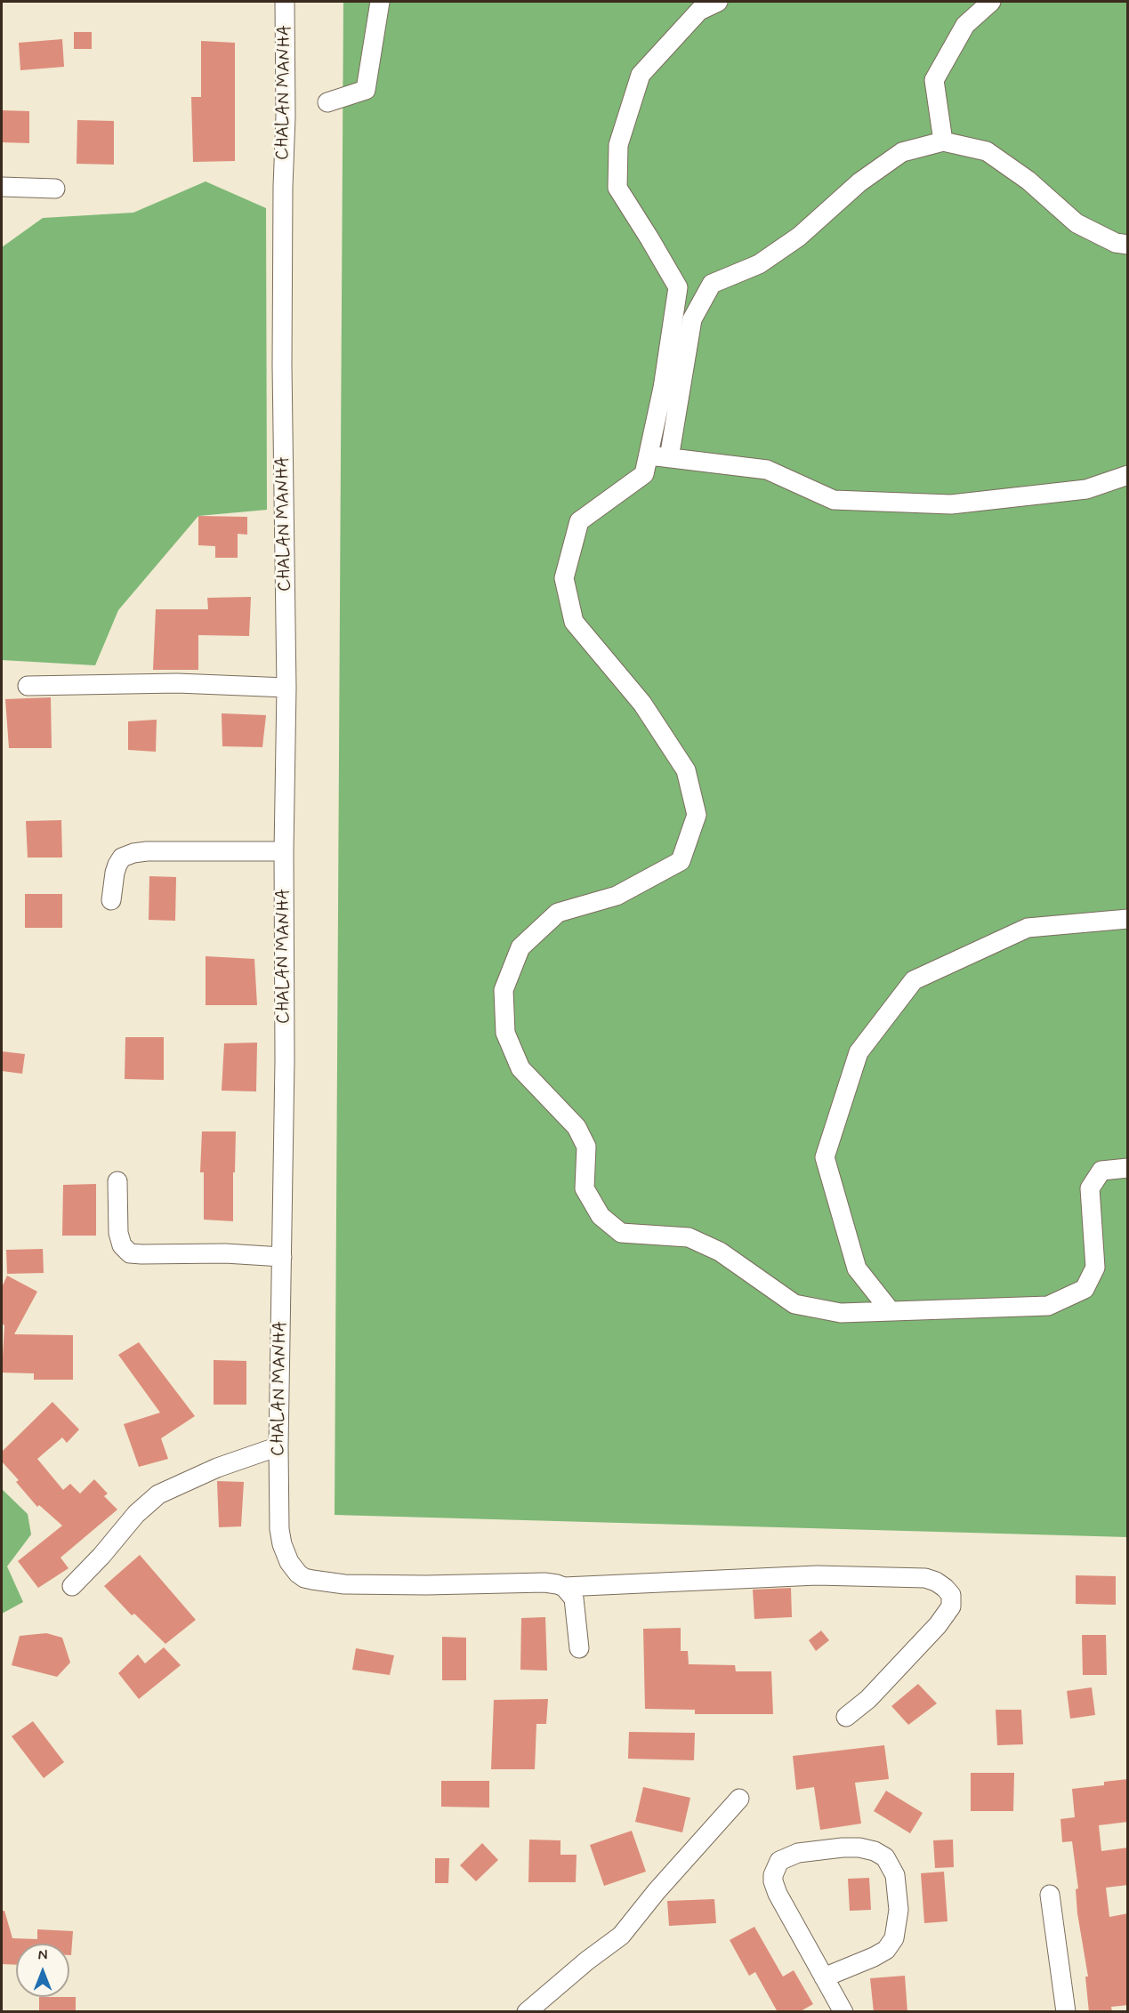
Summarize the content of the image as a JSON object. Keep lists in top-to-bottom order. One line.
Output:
{"streets":{"street":["CHALAN MANHA"]},"north":"top"}
